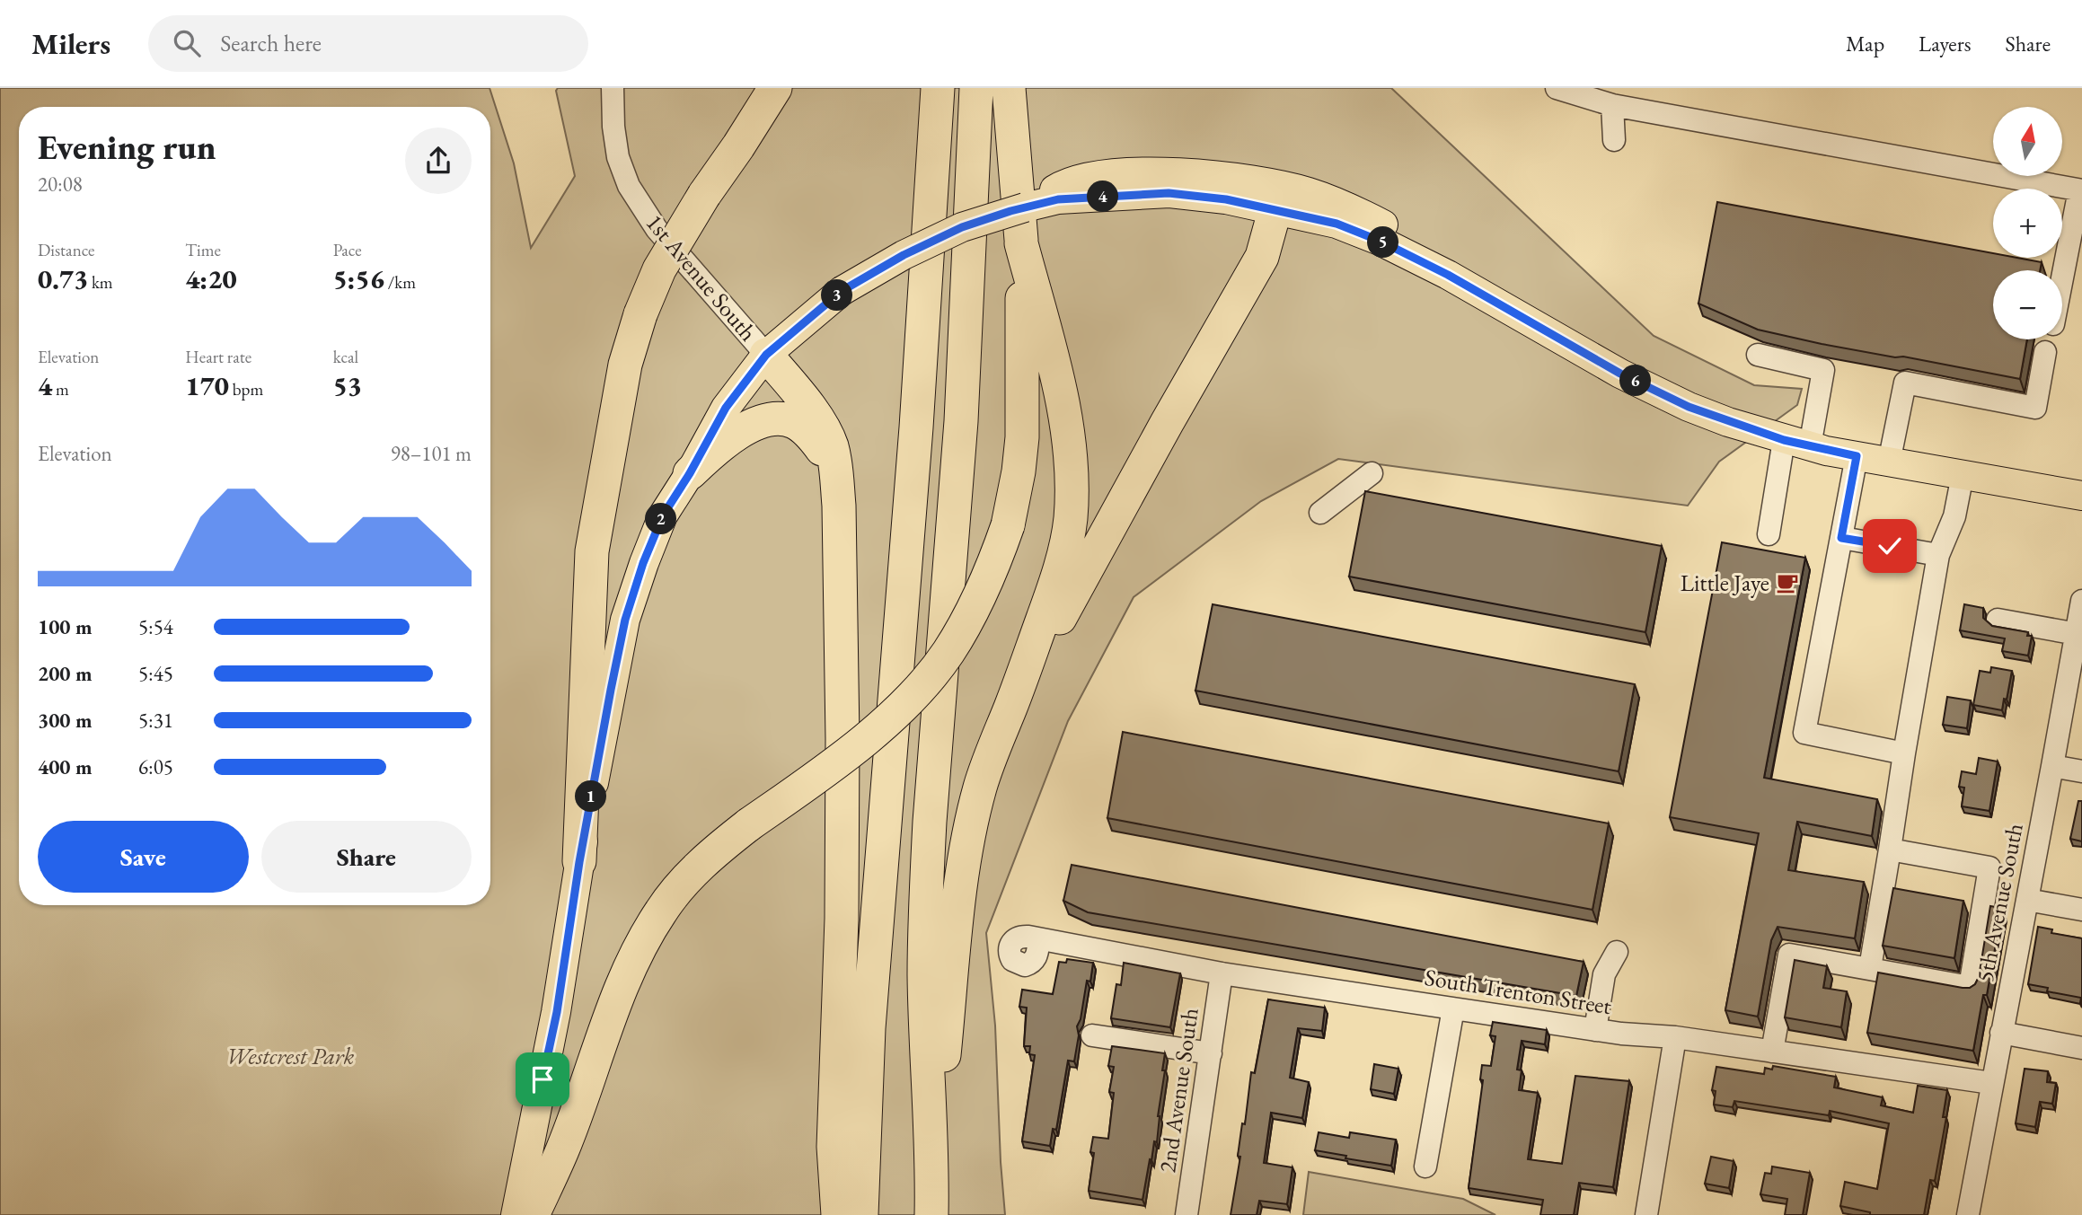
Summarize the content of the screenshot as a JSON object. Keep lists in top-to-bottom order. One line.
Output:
{"streets":{"main road":["1st Avenue South"],"street":["5th Avenue South","South Trenton Street","2nd Avenue South"]},"crossings":[["5th Avenue South","South Trenton Street"],["South Trenton Street","2nd Avenue South"]],"parks":["Westcrest Park"],"places":{"cafe":["Little Jaye"]},"north":"top","page":{"header":"Milers","search":"Search here","nav":["Map","Layers","Share"],"map_buttons":["+","−"],"heading":["Evening run","20:08"],"pins":["4","5","3","6","2","1"],"stats":[["Distance","0.73 km"],["Time","4:20"],["Pace","5:56 /km"],["Elevation","4 m"],["Heart rate","170 bpm"],["kcal","53"]],"chart":["Elevation","98–101 m"],"list":[{"name":"100 m","note":"5:54"},{"name":"200 m","note":"5:45"},{"name":"300 m","note":"5:31"},{"name":"400 m","note":"6:05"}],"buttons":["Save","Share"]}}
